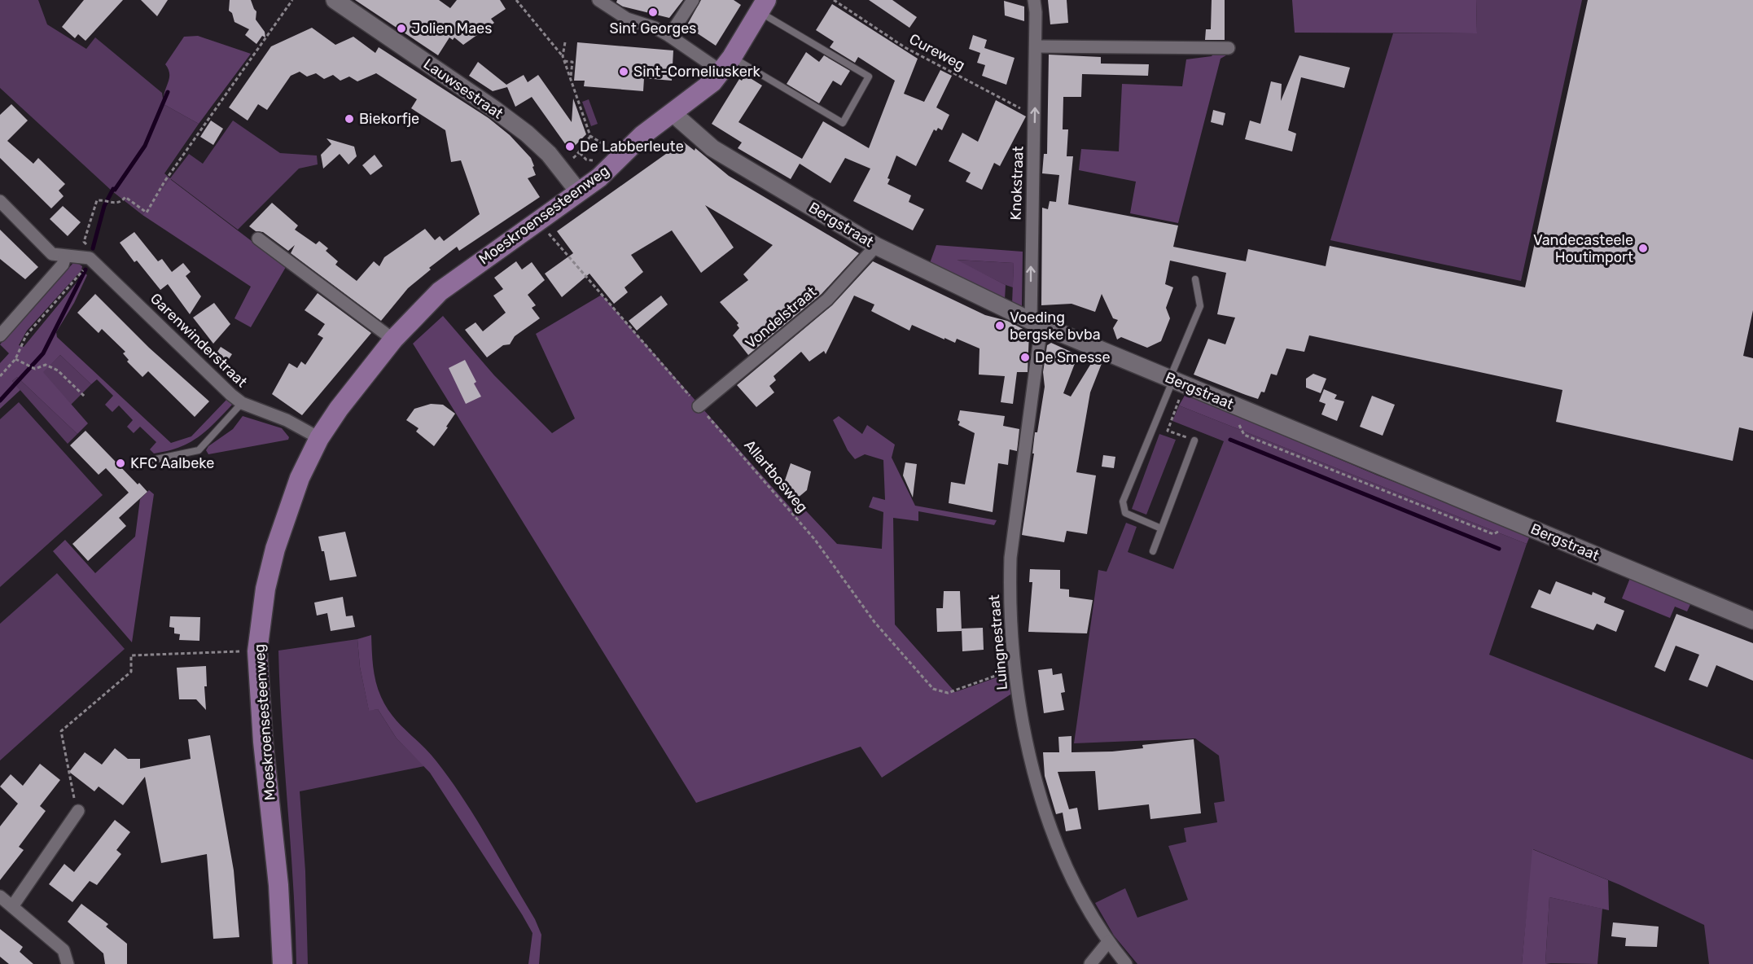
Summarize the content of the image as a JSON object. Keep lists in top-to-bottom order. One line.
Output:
{"streets":{"main road":["Moeskroensesteenweg"],"street":["Lauwsestraat","Knokstraat","Bergstraat","Vondelstraat","Garenwinderstraat","Luingnestraat"],"path":["Cureweg","Allartbosweg"]},"crossings":[["Cureweg","Knokstraat"],["Lauwsestraat","Moeskroensesteenweg"],["Knokstraat","Bergstraat"],["Knokstraat","Luingnestraat"],["Moeskroensesteenweg","Bergstraat"],["Moeskroensesteenweg","Garenwinderstraat"],["Moeskroensesteenweg","Allartbosweg"],["Bergstraat","Vondelstraat"],["Bergstraat","Luingnestraat"],["Vondelstraat","Allartbosweg"],["Allartbosweg","Luingnestraat"]],"one_way":["Knokstraat"],"places":["Sint Georges","Jolien Maes","Sint-Corneliuskerk","Biekorfje","De Labberleute","Vandecasteele Houtimport","Voeding bergske bvba","De Smesse","KFC Aalbeke"]}
